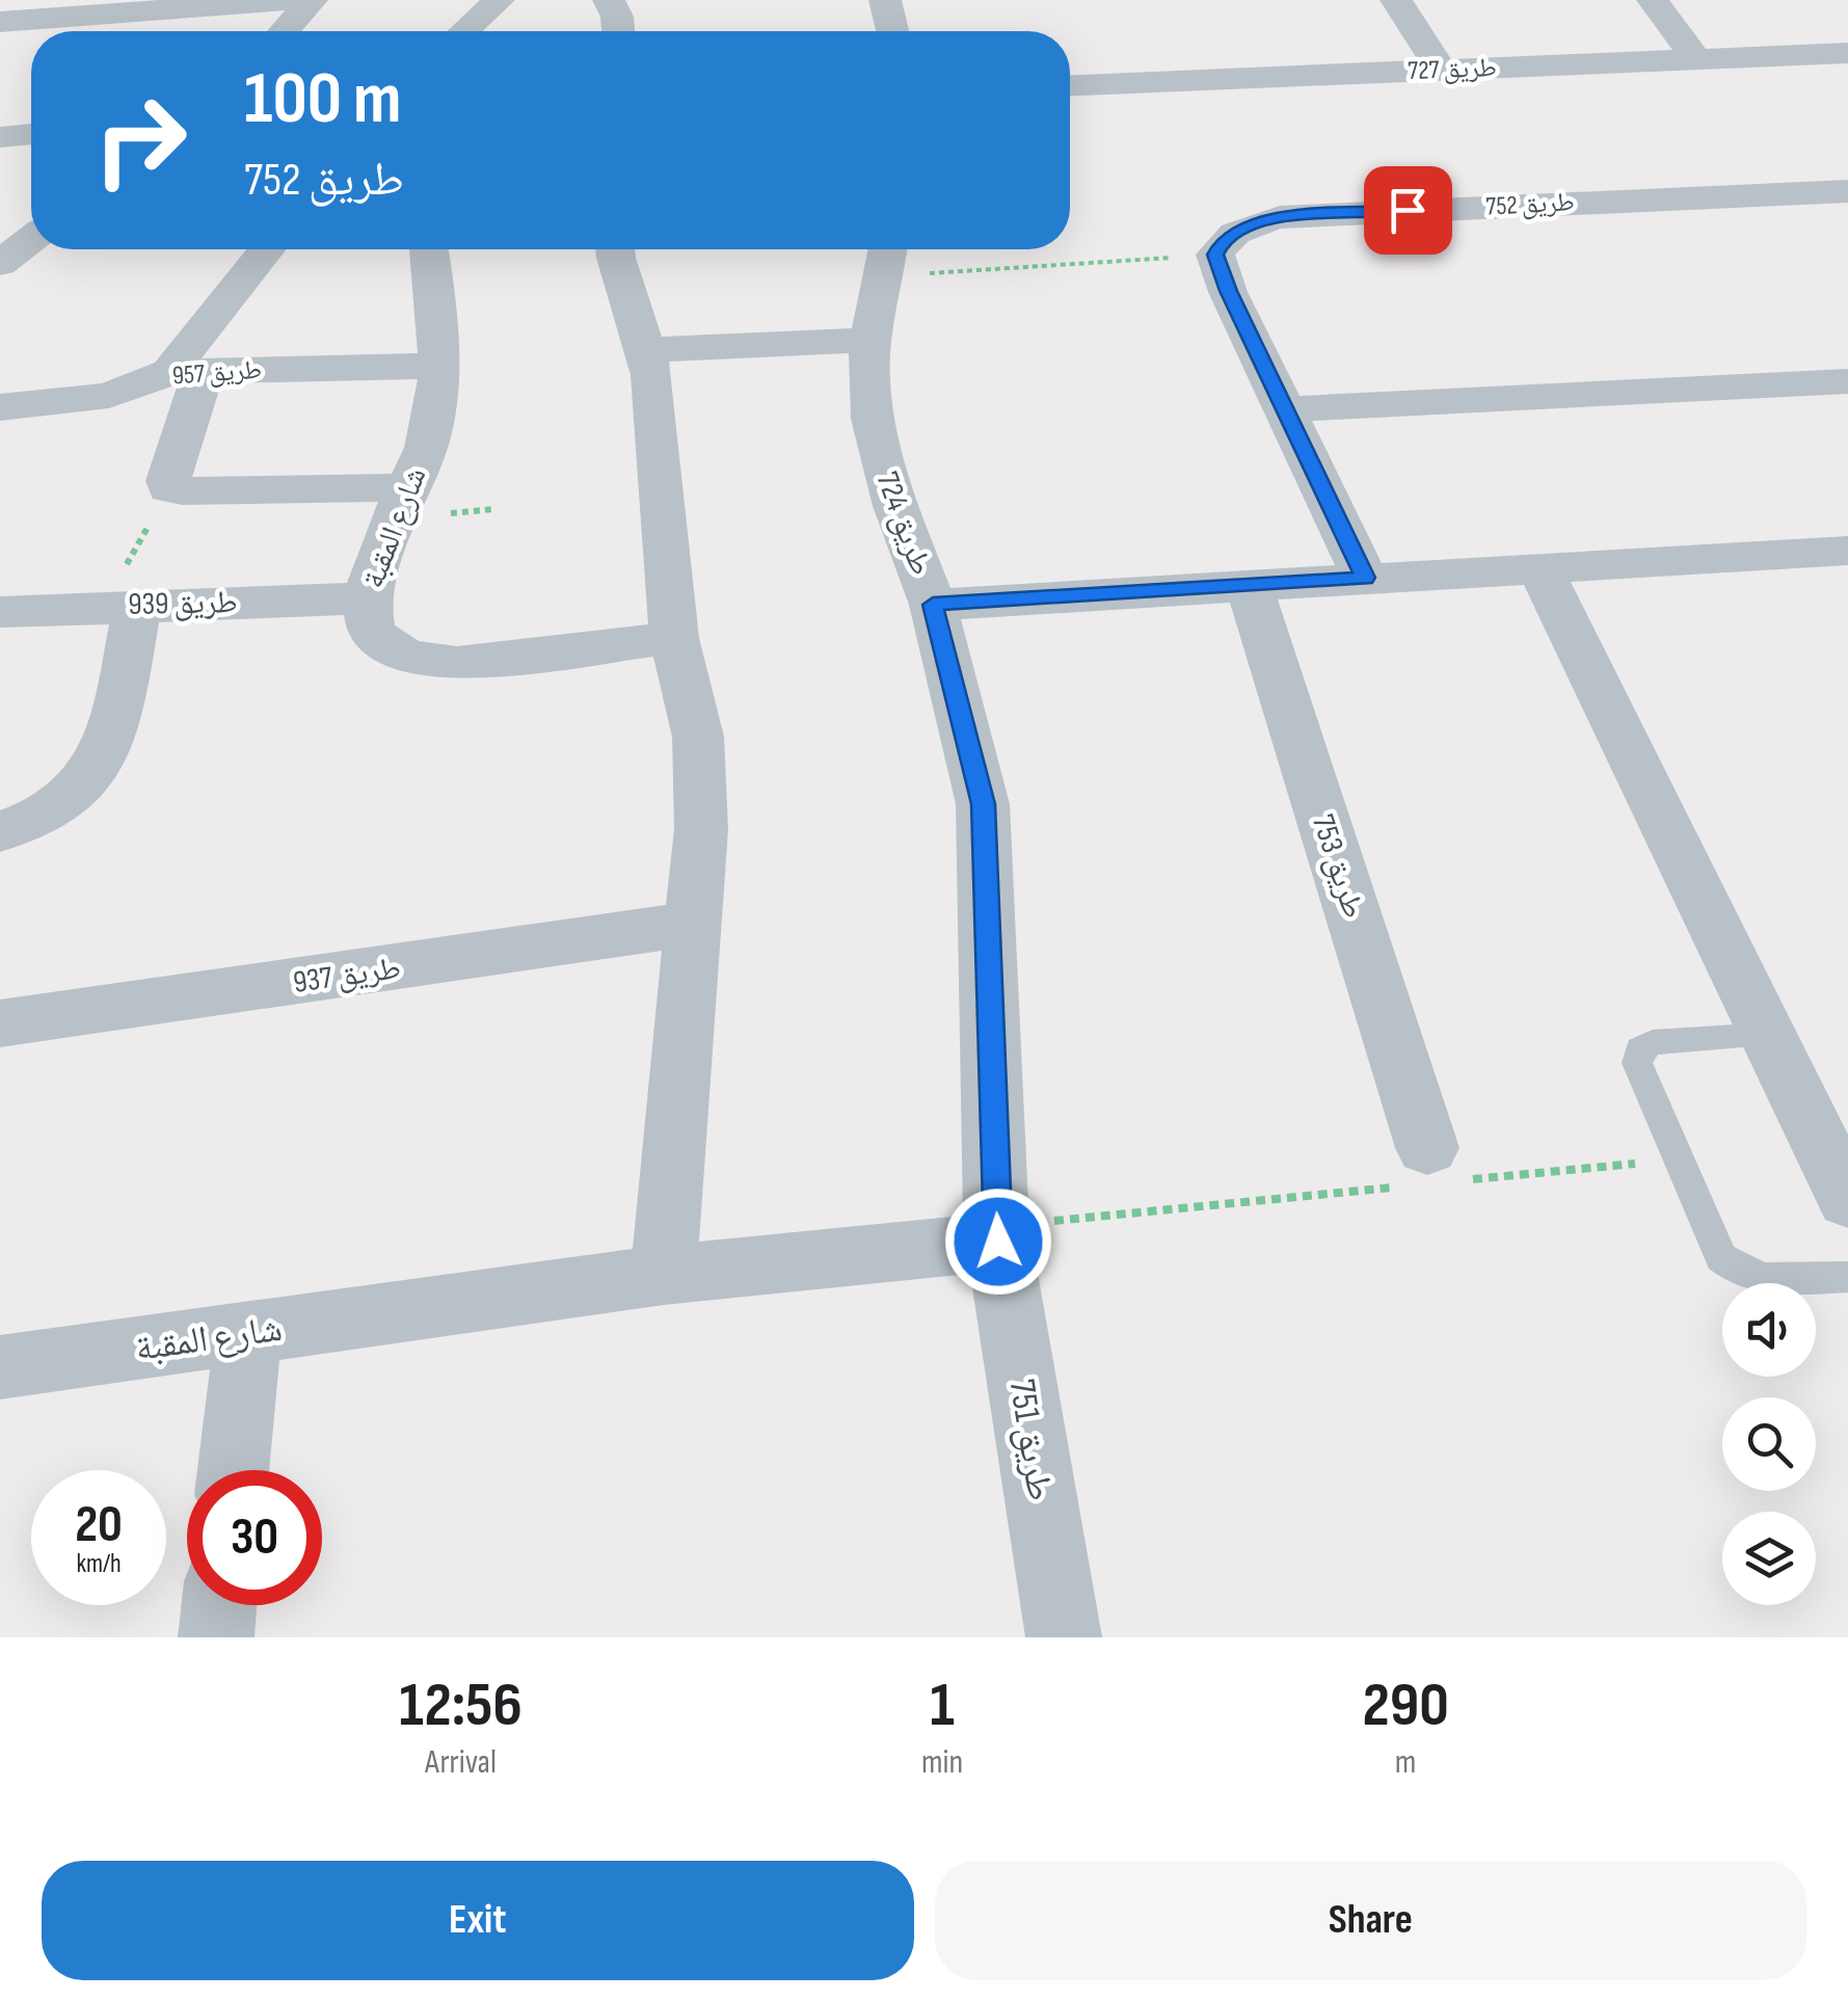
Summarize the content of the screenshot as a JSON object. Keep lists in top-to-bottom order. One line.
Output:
{"streets":{"street":["طريق 727","طريق 752","طريق 957","طريق 724","شارع المقبة","طريق 939","طريق 753","طريق 937","طريق 751"]},"crossings":[["طريق 957","شارع المقبة"],["طريق 724","شارع المقبة"],["طريق 724","طريق 751"],["شارع المقبة","طريق 939"],["شارع المقبة","طريق 751"]],"page":{"turn":["100 m","طريق 752"],"speed":"20 km/h","limit":"30","eta":["12:56","Arrival","1","min","290","m"],"buttons":["Exit","Share"]}}
